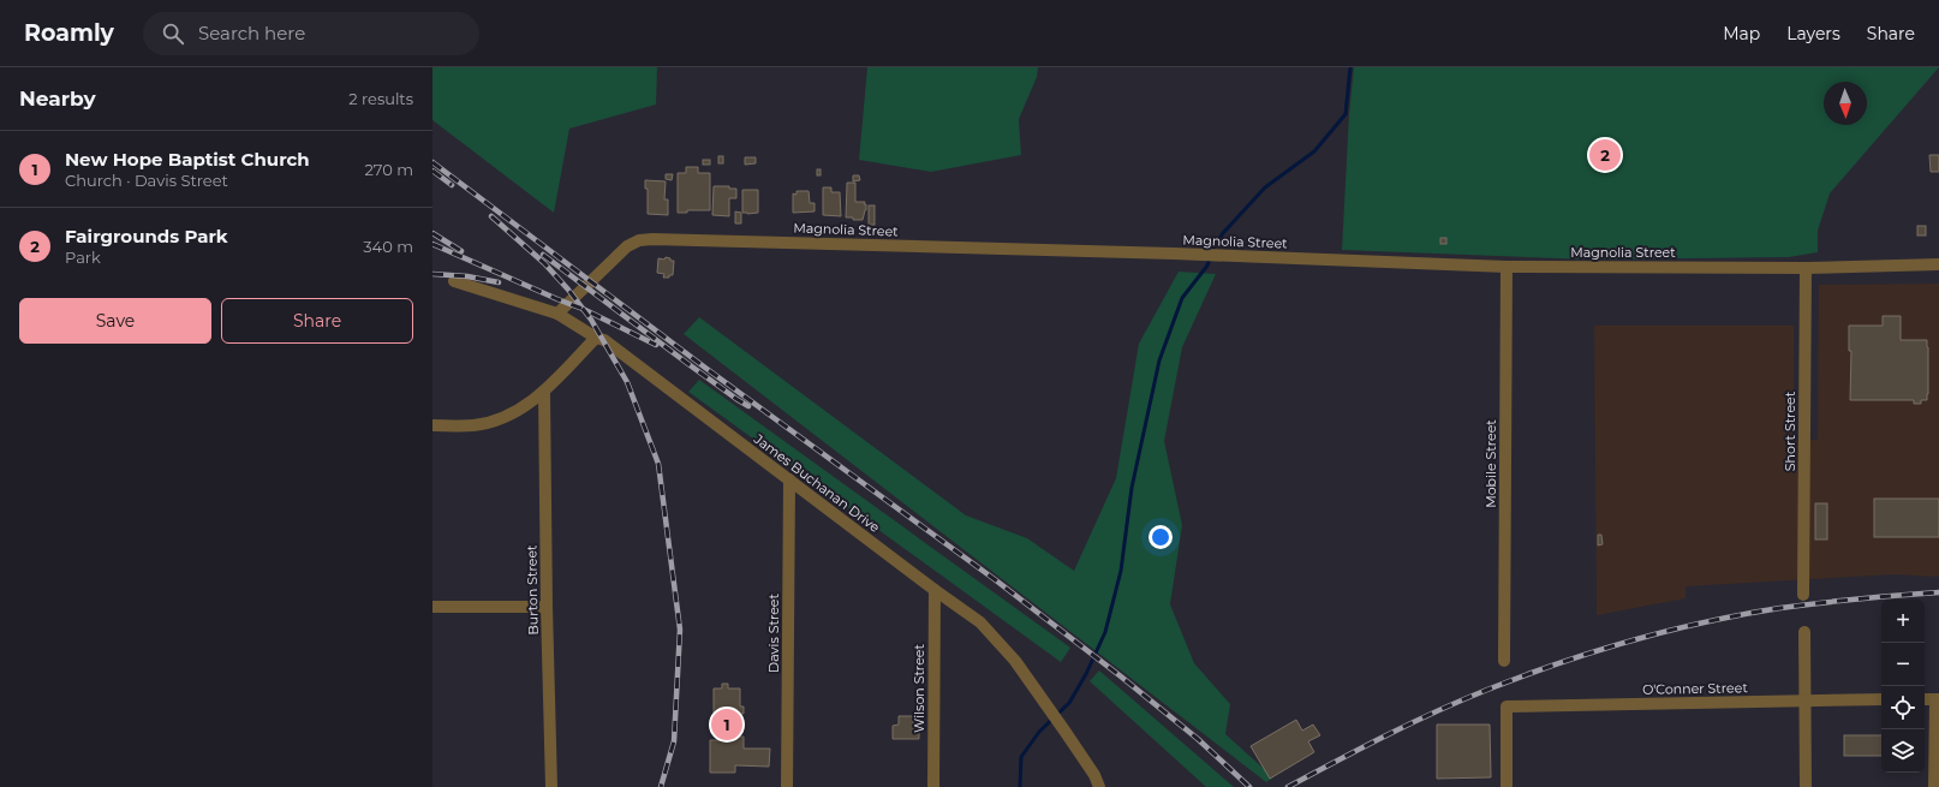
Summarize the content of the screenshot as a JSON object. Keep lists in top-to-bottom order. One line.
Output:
{"streets":{"street":["Magnolia Street","Short Street","Mobile Street","James Buchanan Drive","Burton Street","Davis Street","Wilson Street","O'Conner Street"]},"crossings":[["Magnolia Street","Short Street"],["Magnolia Street","Mobile Street"],["Magnolia Street","James Buchanan Drive"],["James Buchanan Drive","Davis Street"],["James Buchanan Drive","Wilson Street"]],"north":"bottom","page":{"header":"Roamly","search":"Search here","nav":["Map","Layers","Share"],"heading":["Nearby","2 results"],"list":[{"mark":"1","name":"New Hope Baptist Church","note":"Church · Davis Street","value":"270 m"},{"mark":"2","name":"Fairgrounds Park","note":"Park","value":"340 m"}],"pins":["2","1"],"buttons":["Save","Share"],"map_buttons":["+","−"]}}
